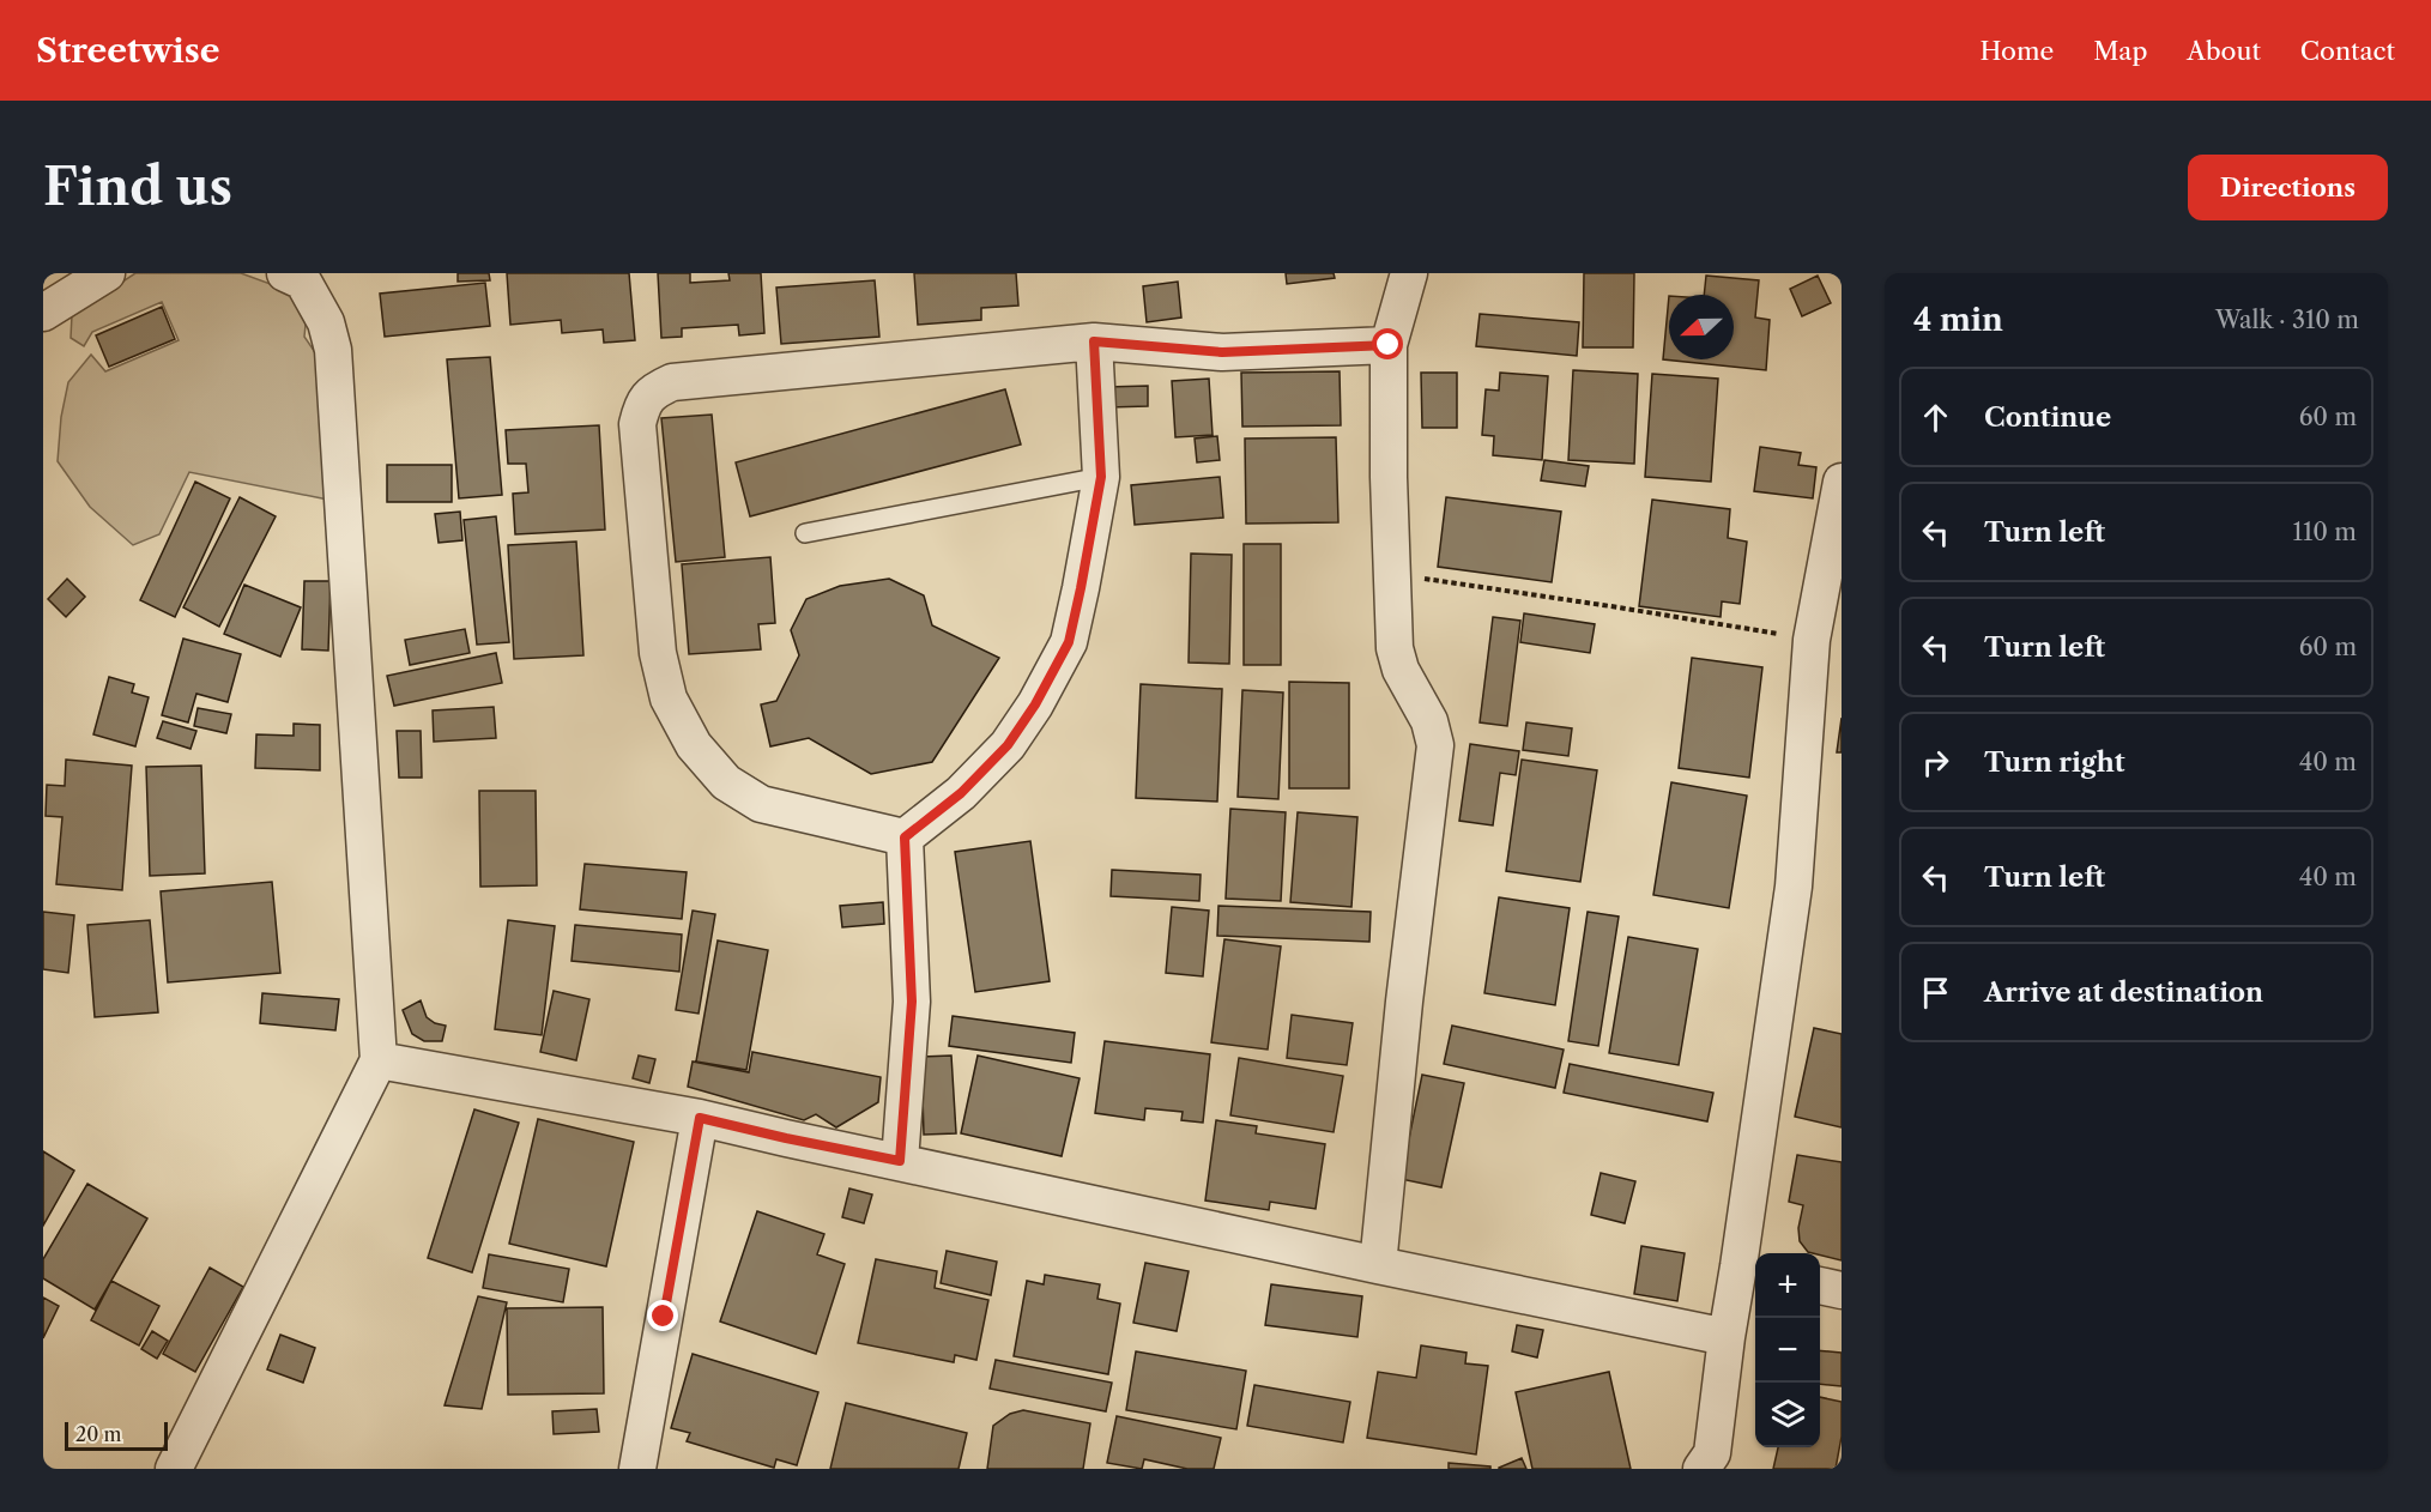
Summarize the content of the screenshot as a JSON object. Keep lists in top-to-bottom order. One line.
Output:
{"scale_bar":"20 m","north":"left","page":{"header":"Streetwise","nav":["Home","Map","About","Contact"],"buttons":"Directions","title":"Find us","heading":["4 min","Walk · 310 m"],"list":[["Continue","60 m"],["Turn left","110 m"],["Turn left","60 m"],["Turn right","40 m"],["Turn left","40 m"],"Arrive at destination"],"map_buttons":["+","−"],"scale":"20 m"}}
